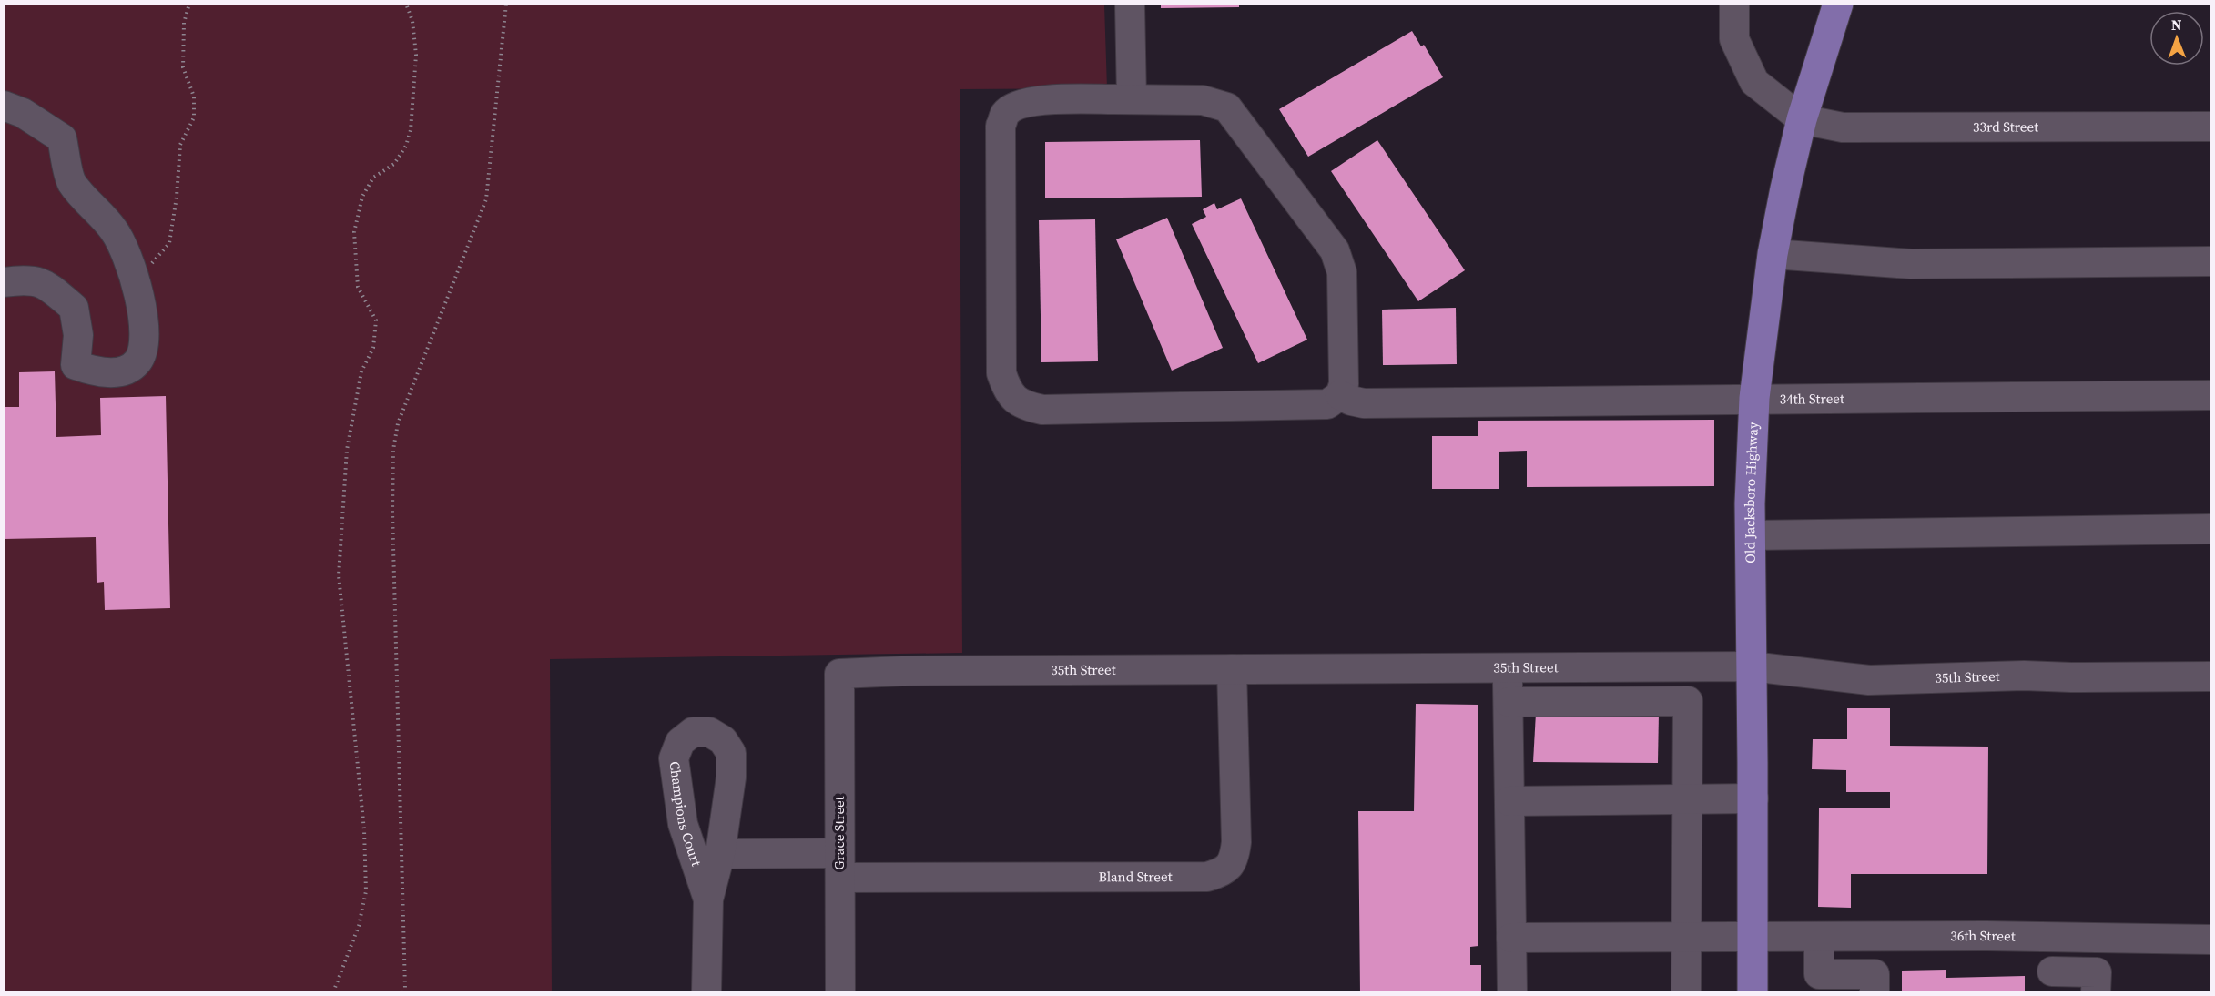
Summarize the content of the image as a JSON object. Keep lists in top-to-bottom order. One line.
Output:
{"streets":{"main road":["Old Jacksboro Highway"],"street":["33rd Street","34th Street","35th Street","Champions Court","Grace Street","Bland Street","36th Street"]},"crossings":[["33rd Street","Old Jacksboro Highway"],["34th Street","Old Jacksboro Highway"],["Old Jacksboro Highway","35th Street"],["Old Jacksboro Highway","36th Street"],["35th Street","Grace Street"],["35th Street","Bland Street"],["Champions Court","Bland Street"],["Grace Street","Bland Street"]],"north":"top"}
